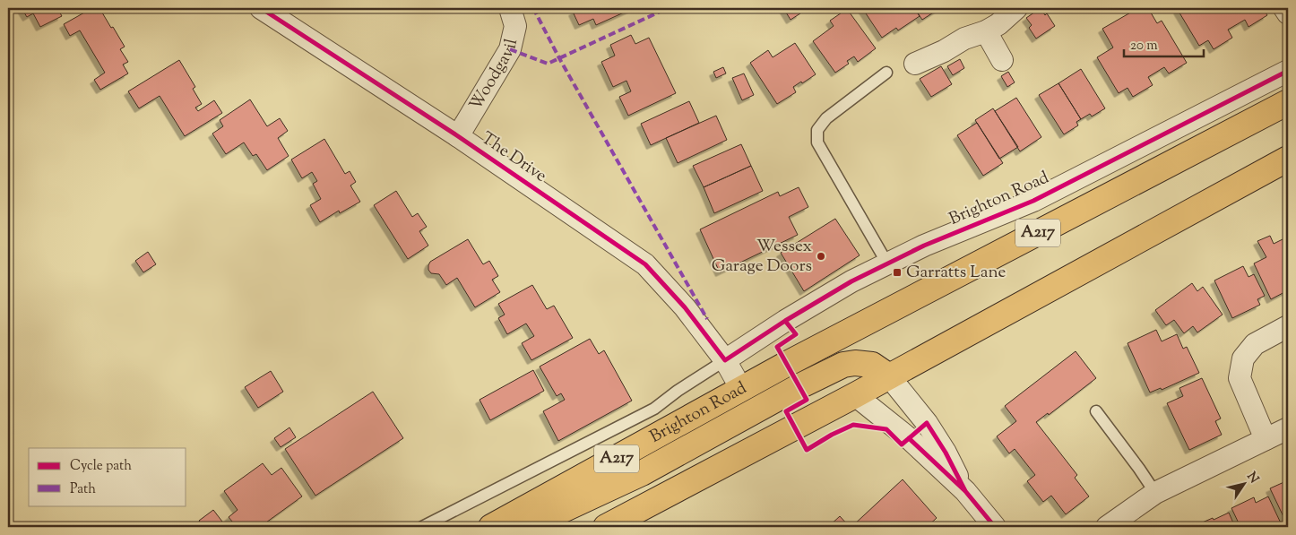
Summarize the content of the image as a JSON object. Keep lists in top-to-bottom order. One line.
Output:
{"streets":{"highway":["Brighton Road","A217"],"street":["Woodgavil","The Drive"]},"crossings":[["Woodgavil","The Drive"],["The Drive","Brighton Road"]],"places":{"other":["Wessex Garage Doors"],"transit":["Garratts Lane"]},"legend":["Cycle path","Path"],"scale_bar":"20 m","north":"top right"}
